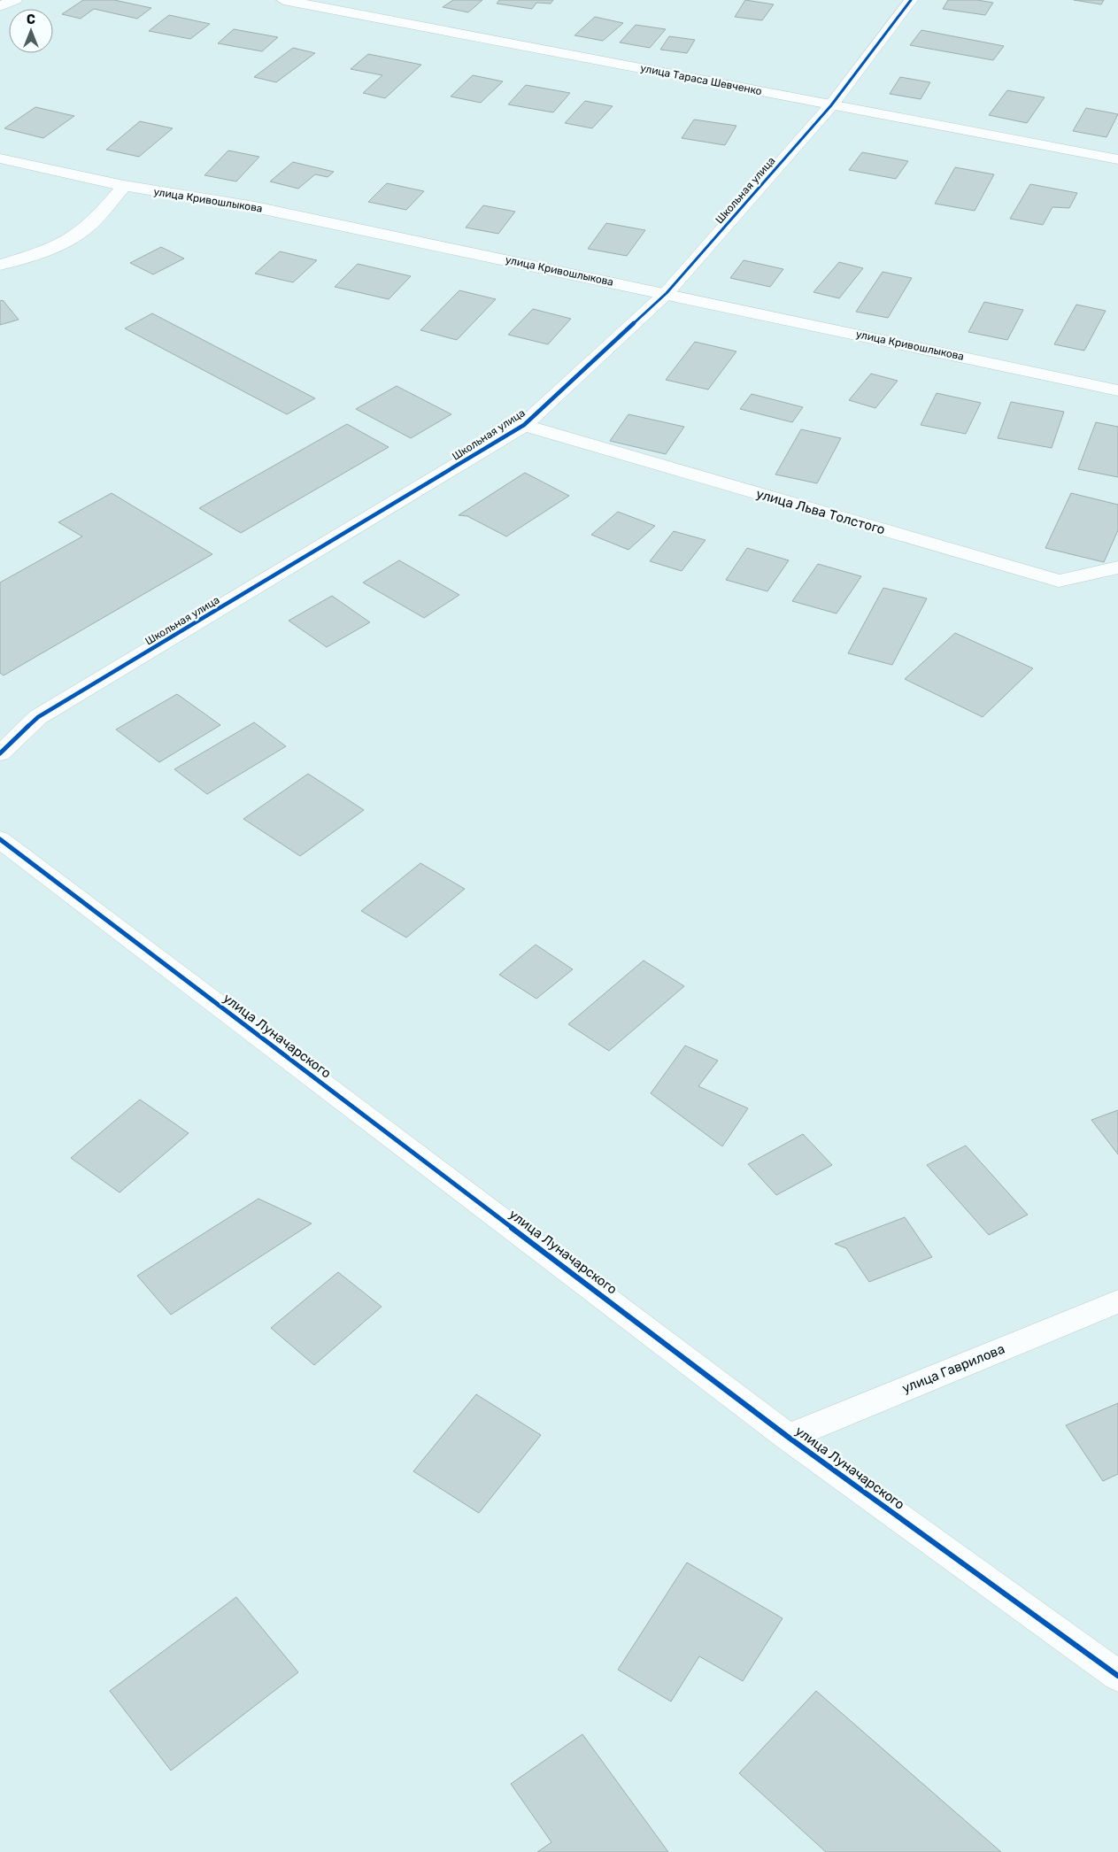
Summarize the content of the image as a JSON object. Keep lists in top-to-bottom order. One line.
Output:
{"streets":{"street":["улица Тараса Шевченко","Школьная улица","улица Кривошлыкова","улица Льва Толстого","улица Луначарского","улица Гаврилова"]},"crossings":[["улица Тараса Шевченко","Школьная улица"],["Школьная улица","улица Кривошлыкова"],["Школьная улица","улица Льва Толстого"],["улица Луначарского","улица Гаврилова"]],"north":"top"}
